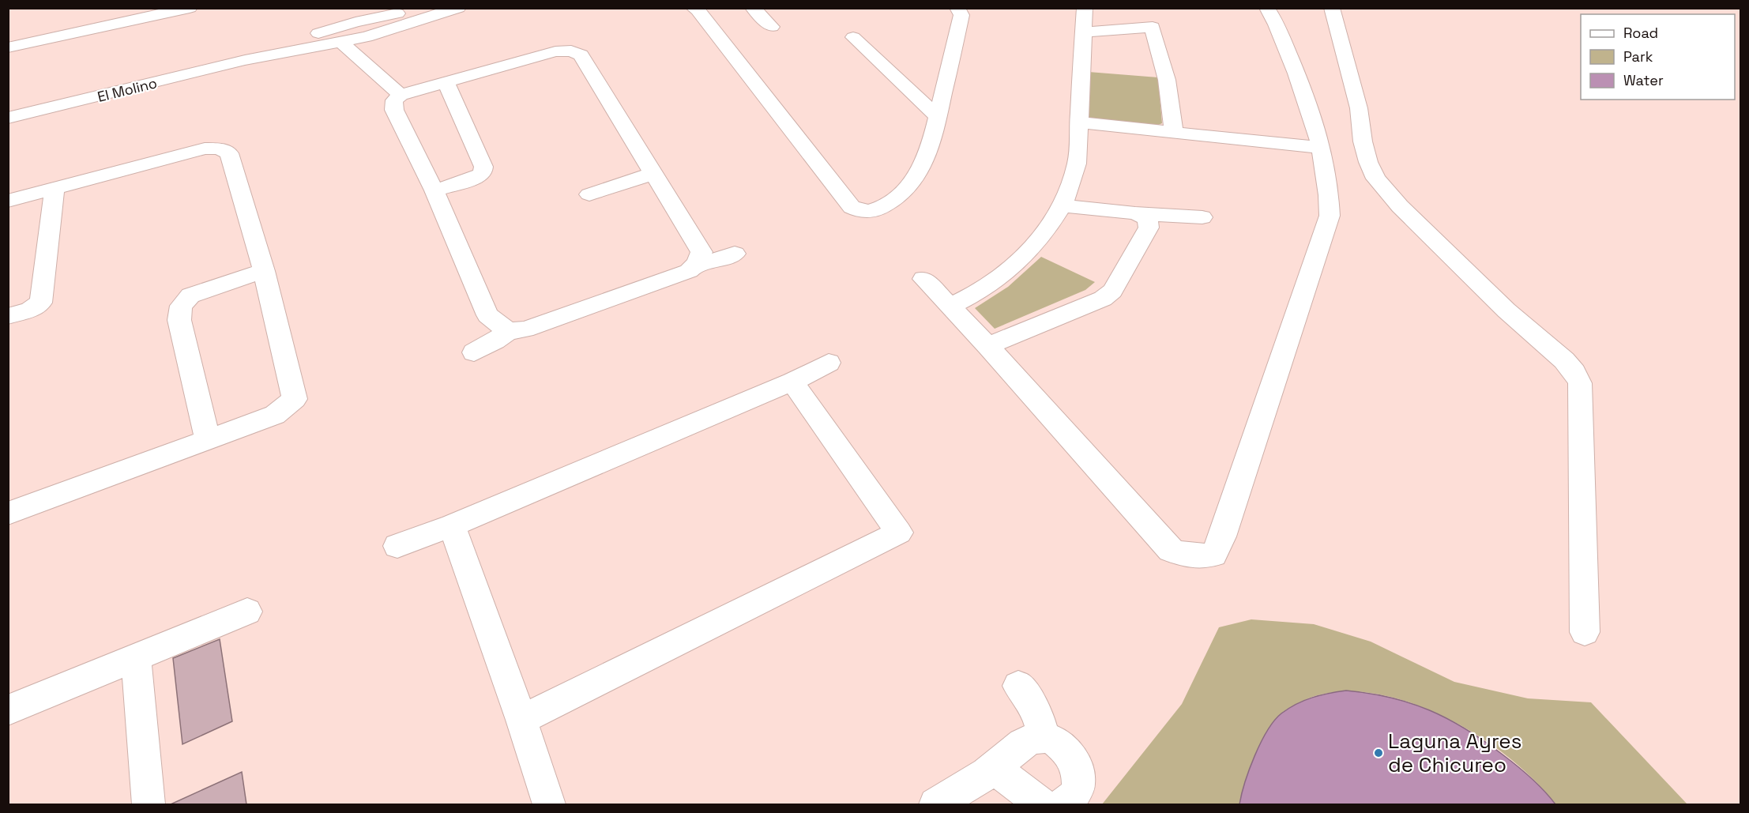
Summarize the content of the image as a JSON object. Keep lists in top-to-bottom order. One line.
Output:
{"streets":{"street":["El Molino"]},"places":["Laguna Ayres de Chicureo"],"legend":["Road","Park","Water"]}
